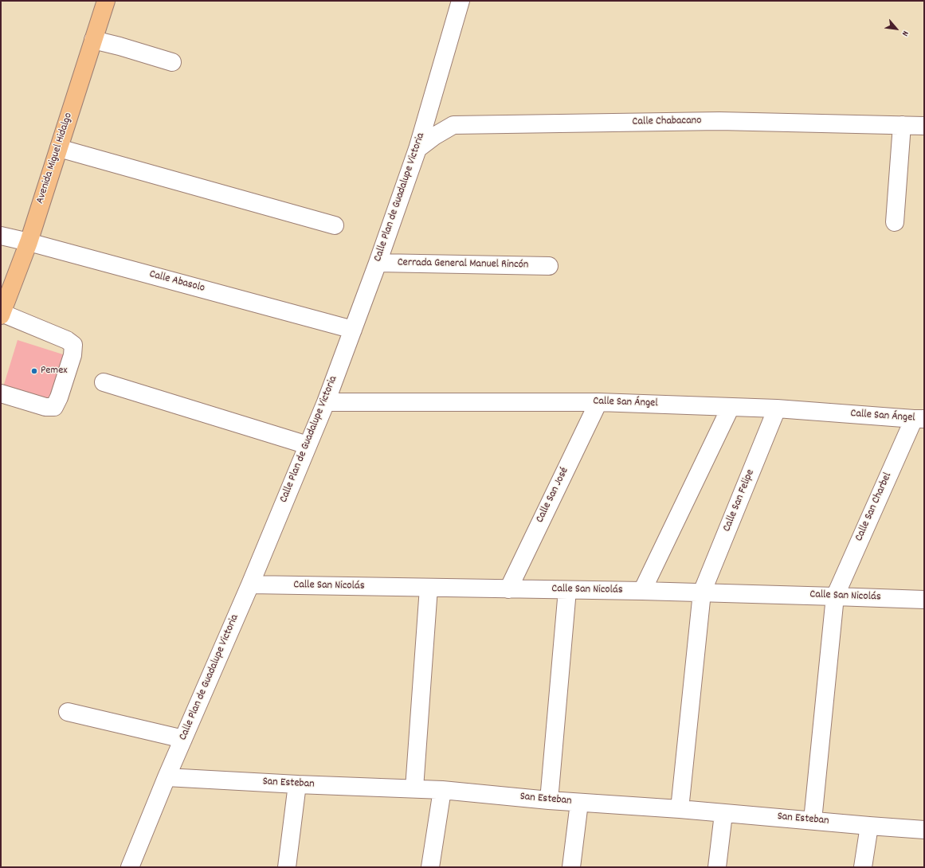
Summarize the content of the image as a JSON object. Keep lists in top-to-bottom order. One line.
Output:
{"streets":{"main road":["Avenida Miguel Hidalgo"],"street":["Calle Chabacano","Calle Plan de Guadalupe Victoria","Cerrada General Manuel Rincón","Calle Abasolo","Calle San Ángel","Calle San José","Calle San Felipe","Calle San Charbel","Calle San Nicolás","San Esteban"]},"crossings":[["Calle Chabacano","Calle Plan de Guadalupe Victoria"],["Avenida Miguel Hidalgo","Calle Abasolo"],["Calle Plan de Guadalupe Victoria","Cerrada General Manuel Rincón"],["Calle Plan de Guadalupe Victoria","Calle Abasolo"],["Calle Plan de Guadalupe Victoria","Calle San Ángel"],["Calle Plan de Guadalupe Victoria","Calle San Nicolás"],["Calle Plan de Guadalupe Victoria","San Esteban"],["Calle San Ángel","Calle San José"],["Calle San Ángel","Calle San Felipe"],["Calle San Ángel","Calle San Charbel"],["Calle San José","Calle San Nicolás"],["Calle San Felipe","Calle San Nicolás"],["Calle San Felipe","San Esteban"],["Calle San Charbel","Calle San Nicolás"],["Calle San Charbel","San Esteban"]],"places":["Pemex"],"north":"bottom right"}
